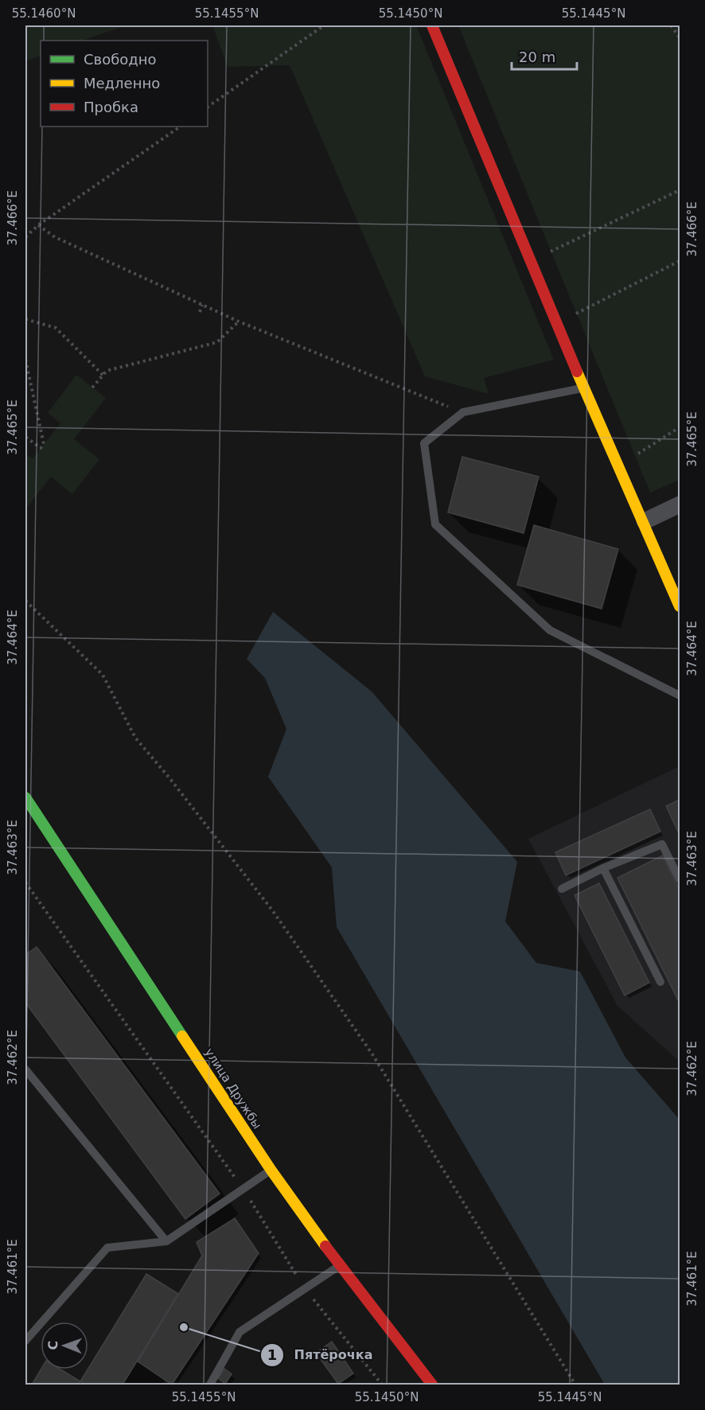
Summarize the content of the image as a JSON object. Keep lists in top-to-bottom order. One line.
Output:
{"streets":{"street":["улица Дружбы"]},"places":["Пятёрочка"],"legend":["Свободно","Медленно","Пробка"],"scale_bar":"20 m","north":"left","coordinates":["55.1460°N","55.1455°N","55.1450°N","55.1445°N","37.466°E","37.465°E","37.464°E","37.463°E","37.462°E","37.461°E"]}
